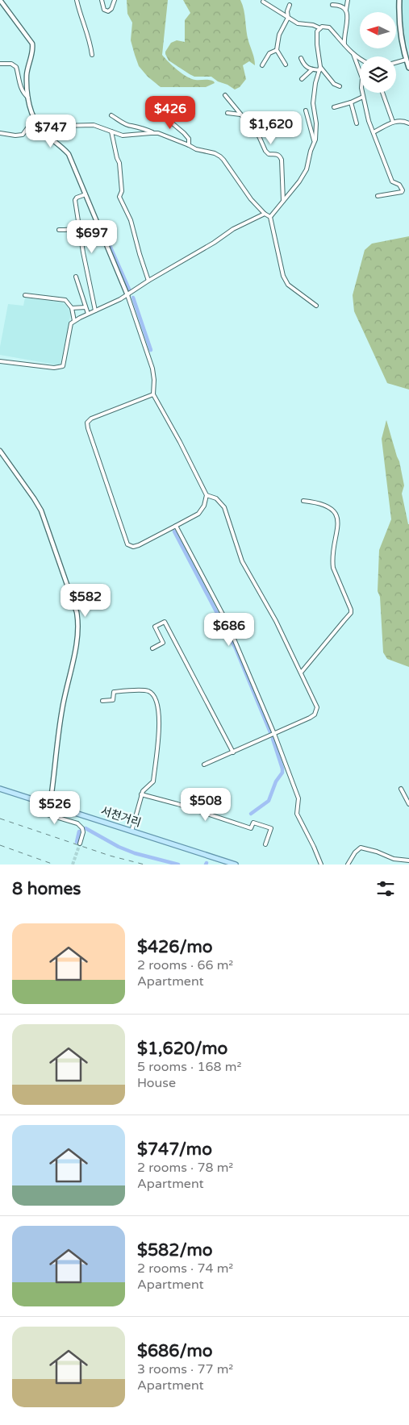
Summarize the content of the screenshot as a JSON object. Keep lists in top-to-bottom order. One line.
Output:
{"streets":{"main road":["서천거리"]},"north":"left","page":{"price":["$426","$1,620","$747","$697","$582","$686","$508","$526"],"heading":"8 homes","list":[{"name":"$426/mo","note":"2 rooms · 66 m² · Apartment"},{"name":"$1,620/mo","note":"5 rooms · 168 m² · House"},{"name":"$747/mo","note":"2 rooms · 78 m² · Apartment"},{"name":"$582/mo","note":"2 rooms · 74 m² · Apartment"},{"name":"$686/mo","note":"3 rooms · 77 m² · Apartment"}]}}
